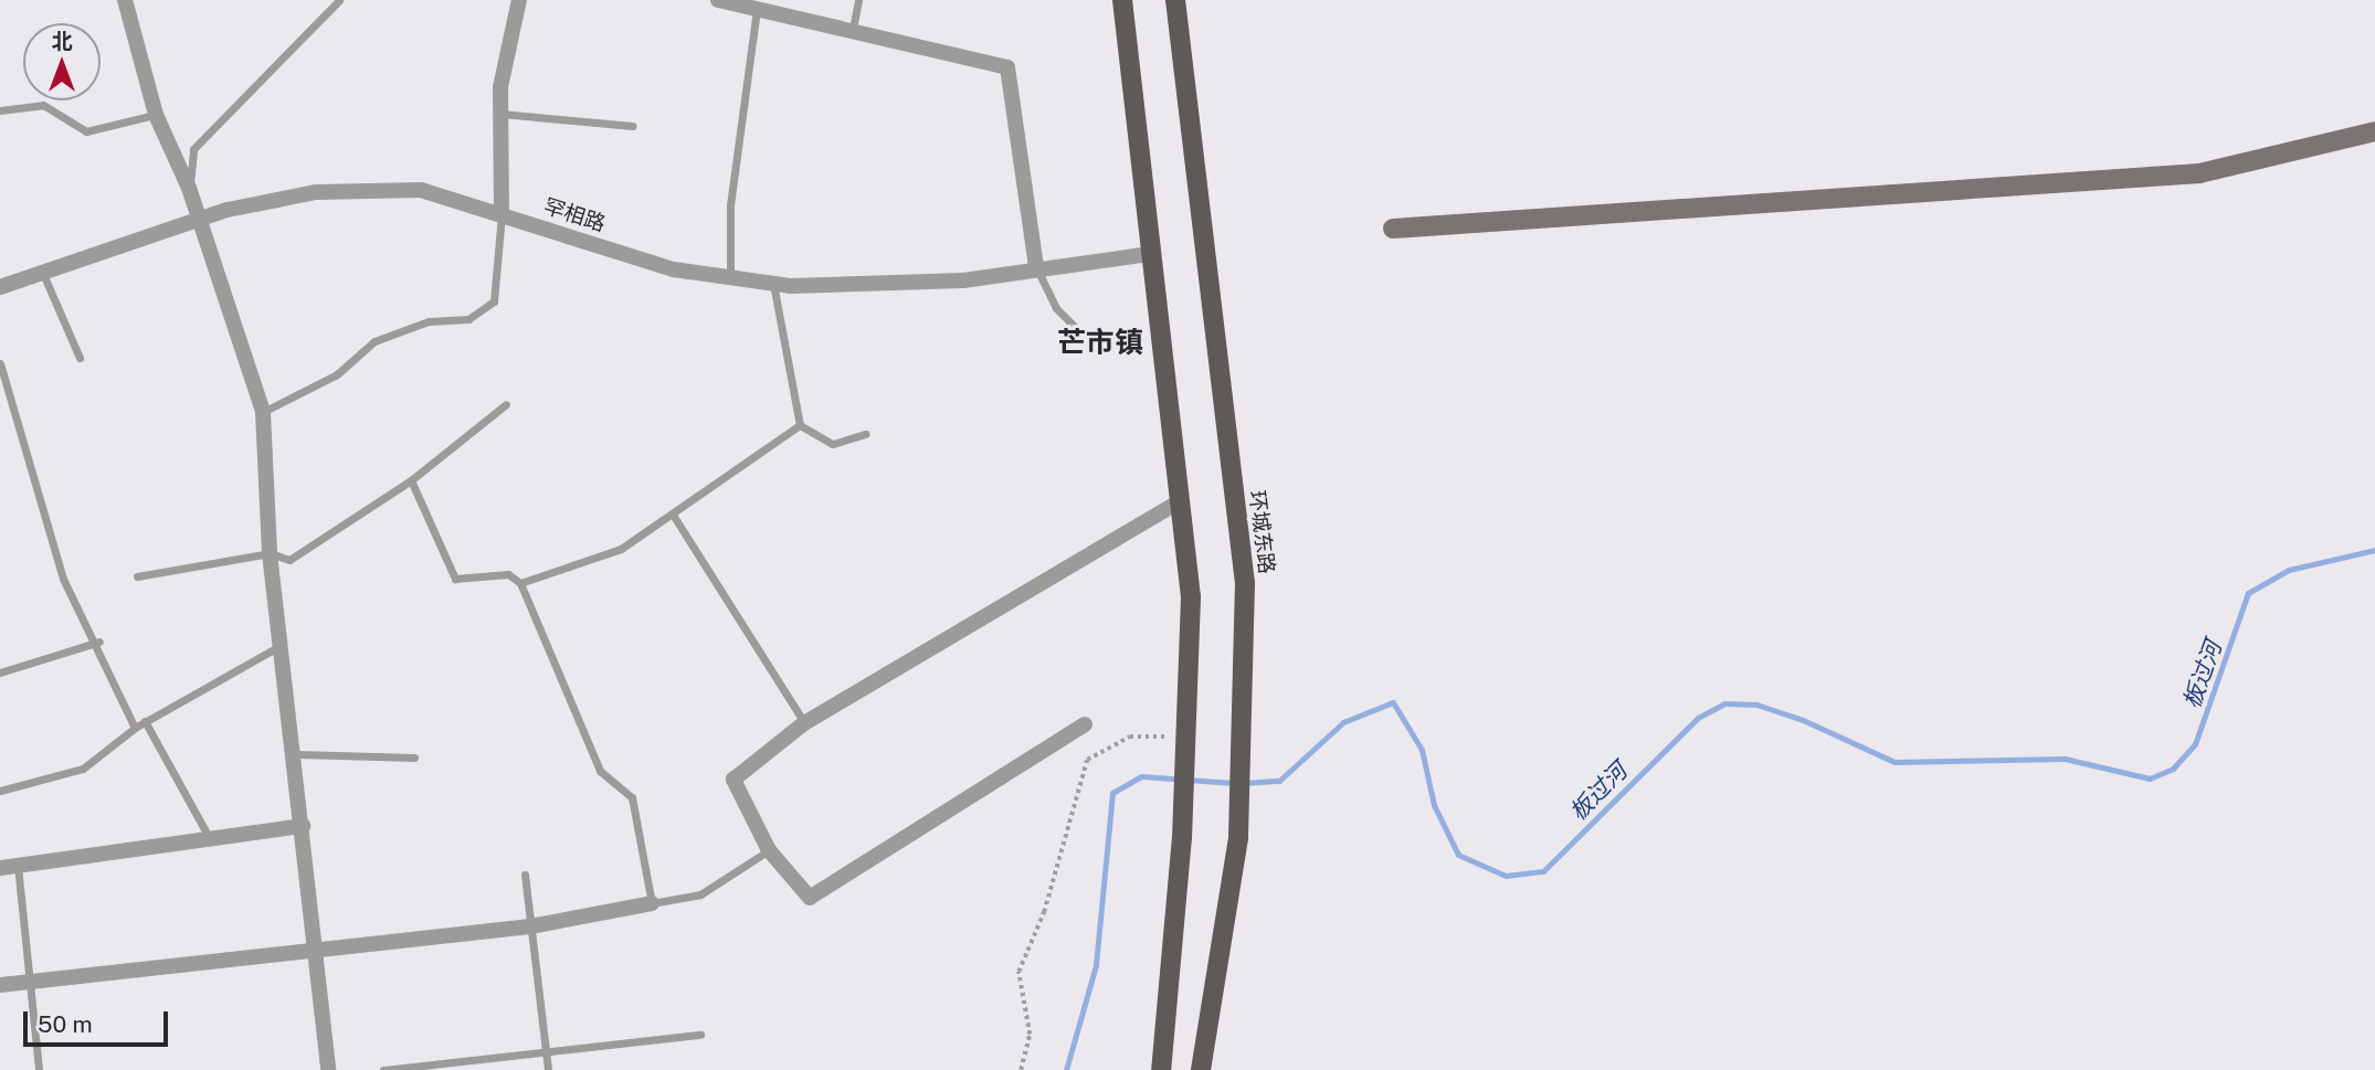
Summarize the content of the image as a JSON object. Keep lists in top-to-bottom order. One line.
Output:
{"streets":{"main road":["环城东路"],"street":["罕相路"]},"districts":["芒市镇"],"water":["板过河"],"scale_bar":"50 m","north":"top"}
